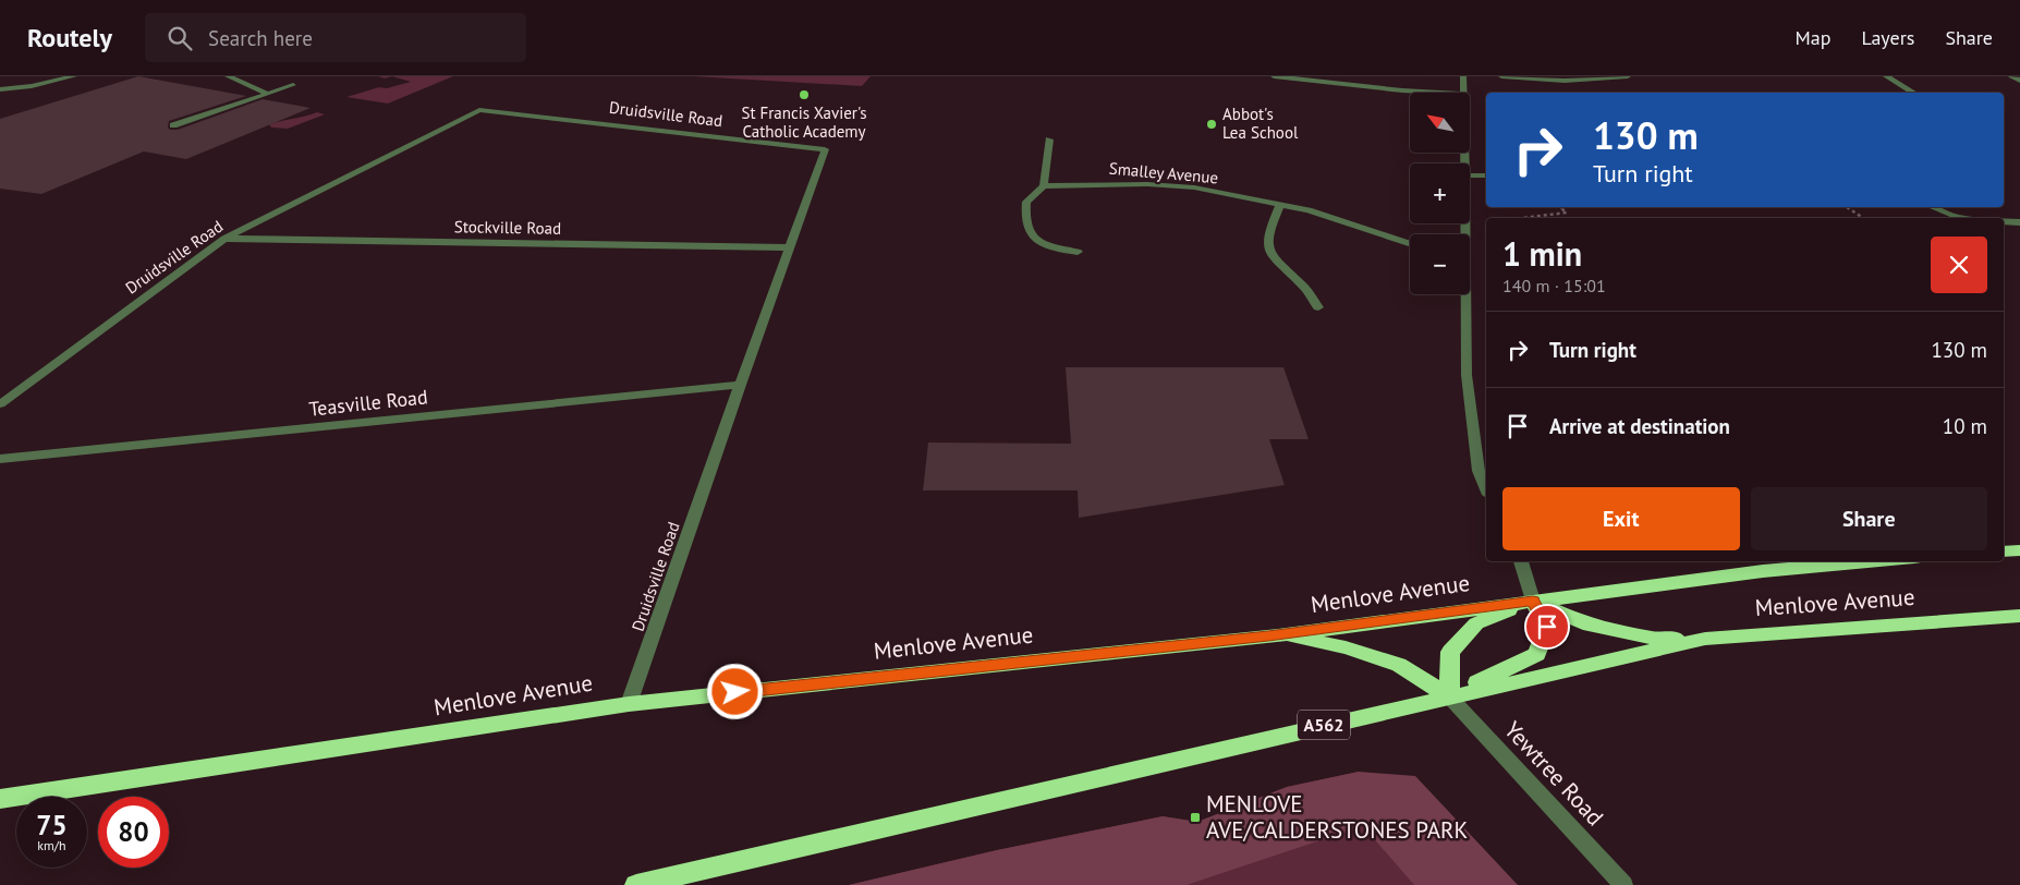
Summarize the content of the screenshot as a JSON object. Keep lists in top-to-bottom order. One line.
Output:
{"streets":{"highway":["Menlove Avenue","A562"],"street":["Druidsville Road","Smalley Avenue","Stockville Road","Teasville Road","Yewtree Road"]},"crossings":[["Druidsville Road","Stockville Road"],["Druidsville Road","Teasville Road"],["Druidsville Road","Menlove Avenue"],["Menlove Avenue","Yewtree Road"]],"places":{"other":["St Francis Xavier's Catholic Academy","Abbot's Lea School"],"transit":["MENLOVE AVE/CALDERSTONES PARK"]},"north":"top left","page":{"header":"Routely","search":"Search here","nav":["Map","Layers","Share"],"map_buttons":["+","−"],"turn":["130 m","Turn right"],"heading":["1 min","140 m · 15:01"],"list":[{"name":"Turn right","value":"130 m"},{"name":"Arrive at destination","value":"10 m"}],"buttons":["Exit","Share"],"speed":"75 km/h","limit":"80"}}
